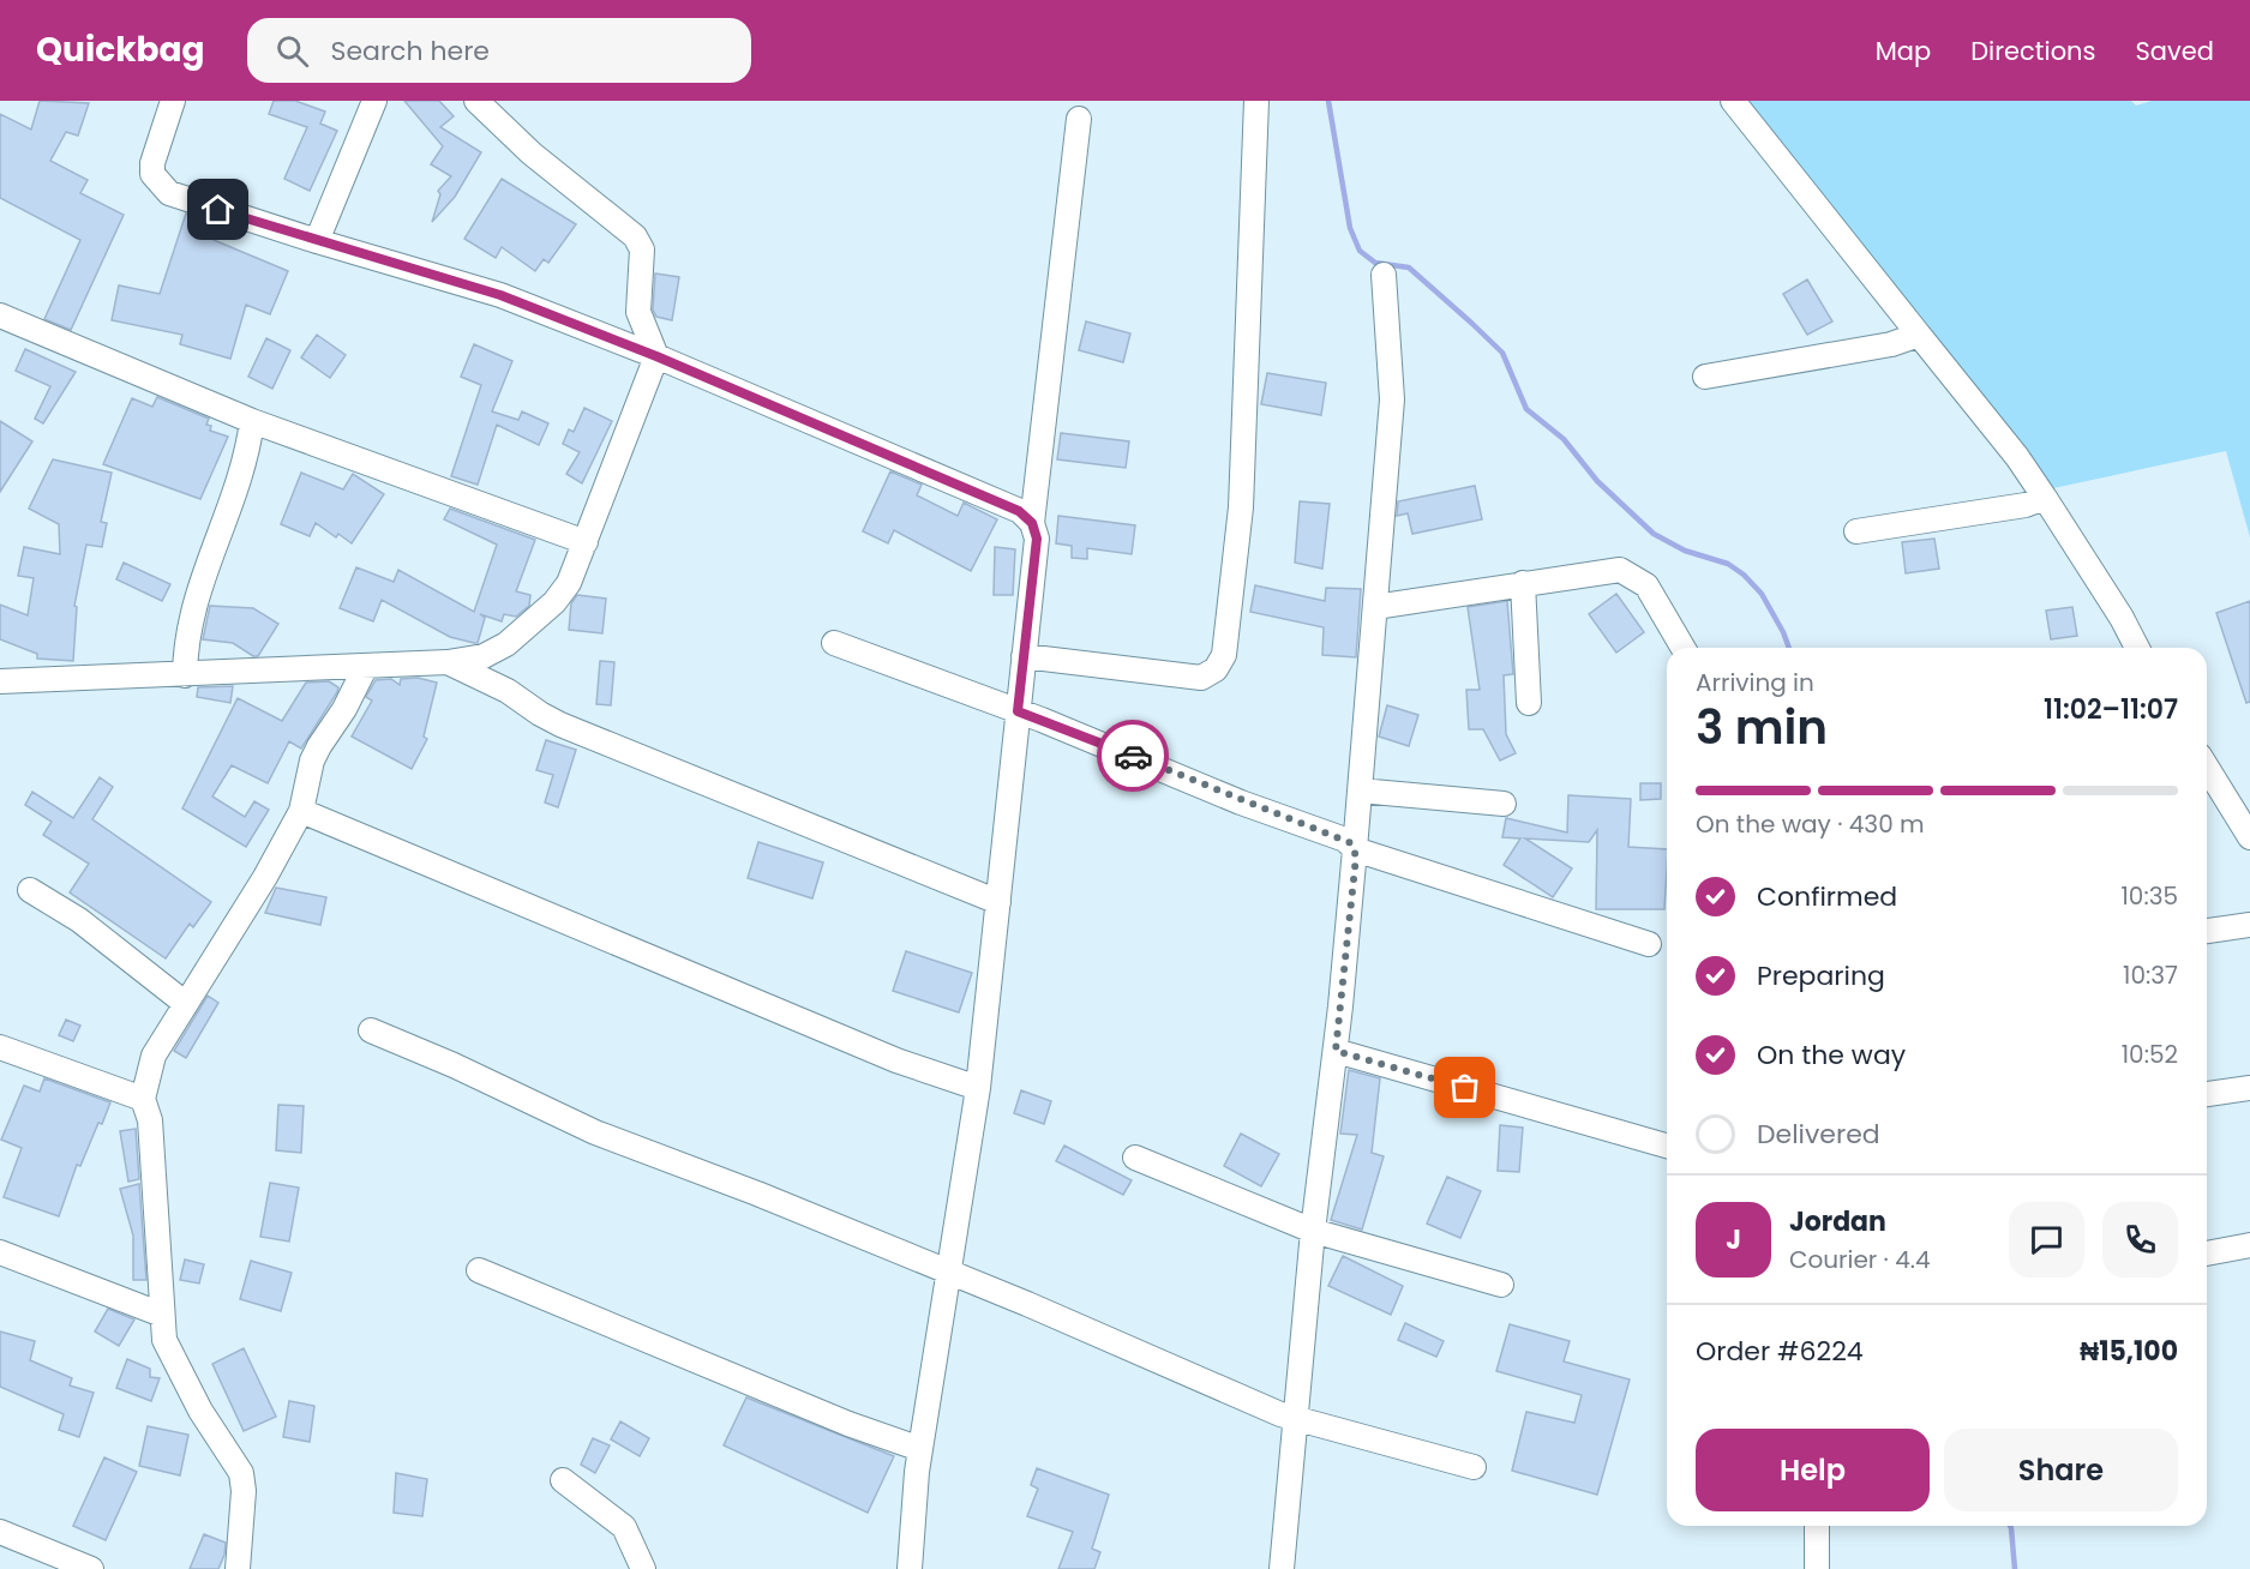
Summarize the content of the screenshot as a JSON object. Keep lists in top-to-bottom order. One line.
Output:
{"page":{"header":"Quickbag","search":"Search here","nav":["Map","Directions","Saved"],"heading":["3 min","Arriving in","11:02–11:07"],"panel":["Jordan","Courier · 4.4","Order #6224","₦15,100"],"bar":"On the way · 430 m","list":[["Confirmed","10:35"],["Preparing","10:37"],["On the way","10:52"],"Delivered"],"round":"J","buttons":["Help","Share"]}}
